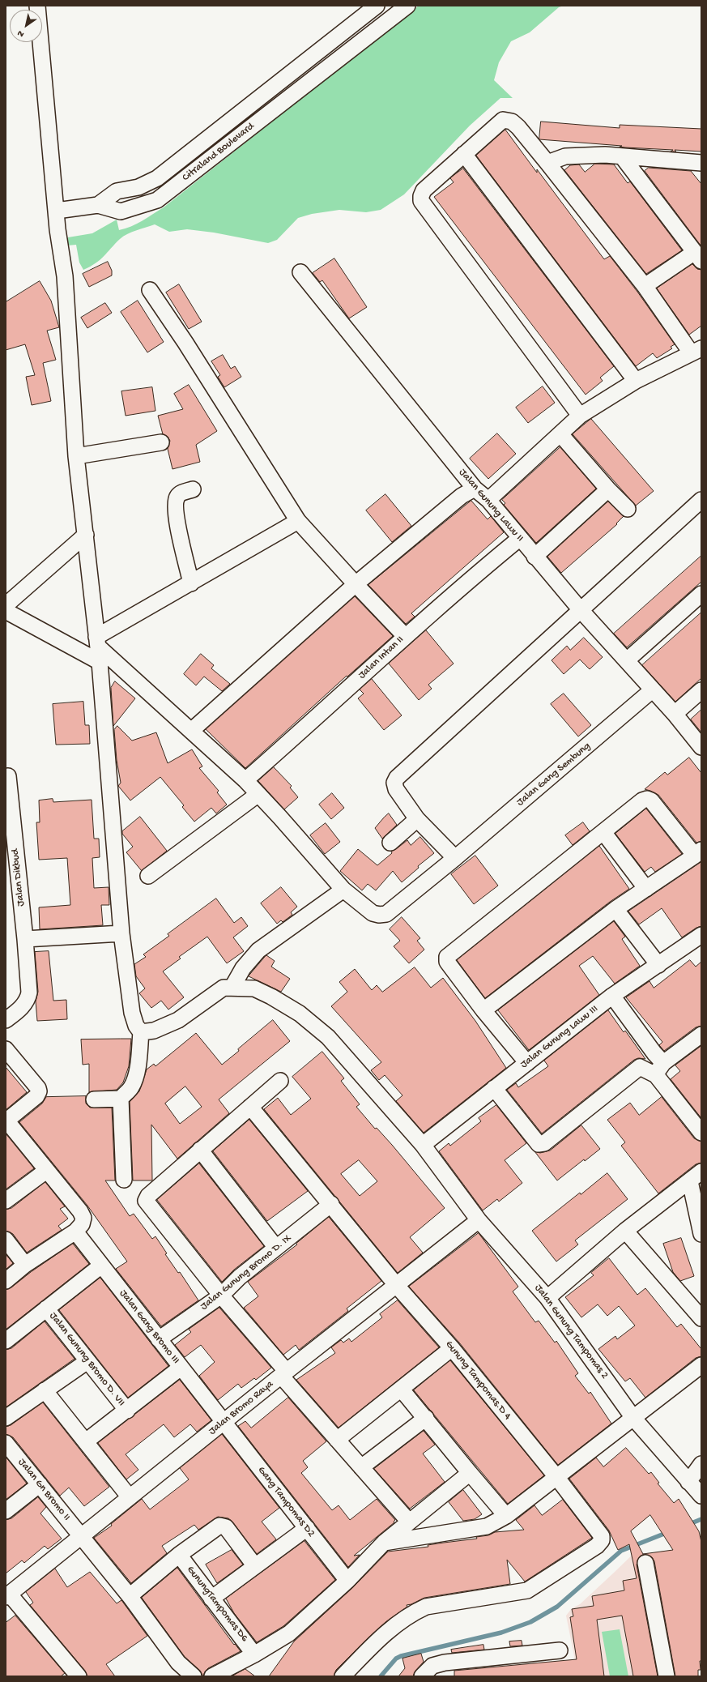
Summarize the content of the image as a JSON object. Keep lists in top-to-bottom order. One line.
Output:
{"streets":{"street":["Citraland Boulevard","Jalan Gunung Lawu II","Jalan Intan II","Jalan Gang Sembung","Jalan Dikbud","Jalan Gunung Lawu III","Jalan Gunung Bromo D. IX","Jalan Gang Bromo III","Jalan Gunung Tampomas 2","Jalan Gunung Bromo D. VII","Gunung Tampomas.D 4","Jalan Bromo Raya","Jalan Gn Bromo II","Gang Tampomas D2","GunungTampomas D6"]},"crossings":[["Jalan Gunung Lawu II","Jalan Intan II"],["Jalan Gunung Lawu II","Jalan Gang Sembung"],["Jalan Intan II","Jalan Gang Sembung"],["Jalan Gunung Lawu III","Jalan Gunung Tampomas 2"],["Jalan Gunung Bromo D. IX","Jalan Gang Bromo III"],["Jalan Gunung Bromo D. IX","Gunung Tampomas.D 4"],["Jalan Gang Bromo III","Jalan Bromo Raya"],["Jalan Gang Bromo III","Gang Tampomas D2"],["Jalan Gunung Tampomas 2","Jalan Bromo Raya"],["Gunung Tampomas.D 4","Jalan Bromo Raya"],["Jalan Bromo Raya","Jalan Gn Bromo II"],["Jalan Bromo Raya","Gang Tampomas D2"]],"north":"bottom left"}
